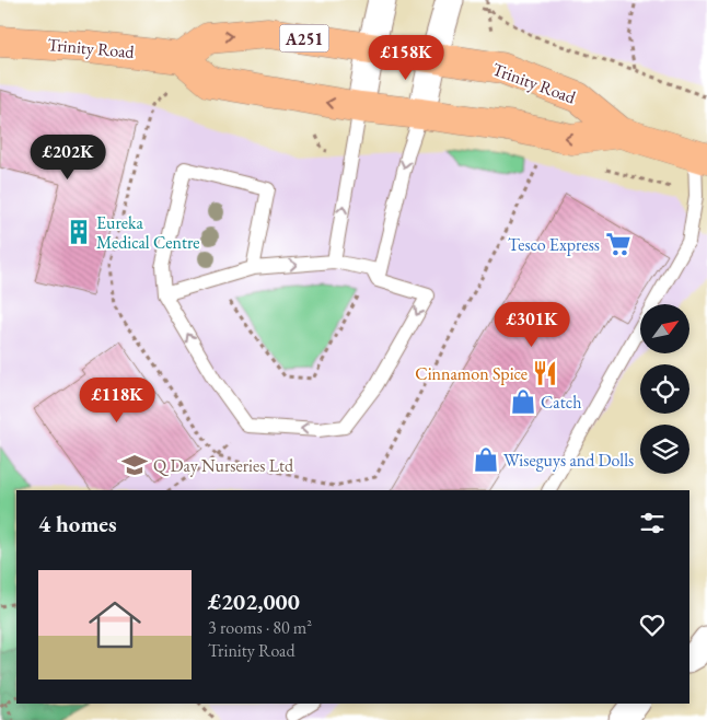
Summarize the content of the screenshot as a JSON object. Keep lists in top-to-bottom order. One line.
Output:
{"streets":{"main road":["A251","Trinity Road"]},"places":{"building":["Eureka Medical Centre"],"supermarket":["Tesco Express"],"restaurant":["Cinnamon Spice"],"shop":["Catch","Wiseguys and Dolls"],"school or university":["Q Day Nurseries Ltd"]},"north":"top right","page":{"price":["£158K","£202K","£301K","£118K"],"heading":"4 homes","list":[{"name":"£202,000","note":"3 rooms · 80 m² · Trinity Road"}]}}
